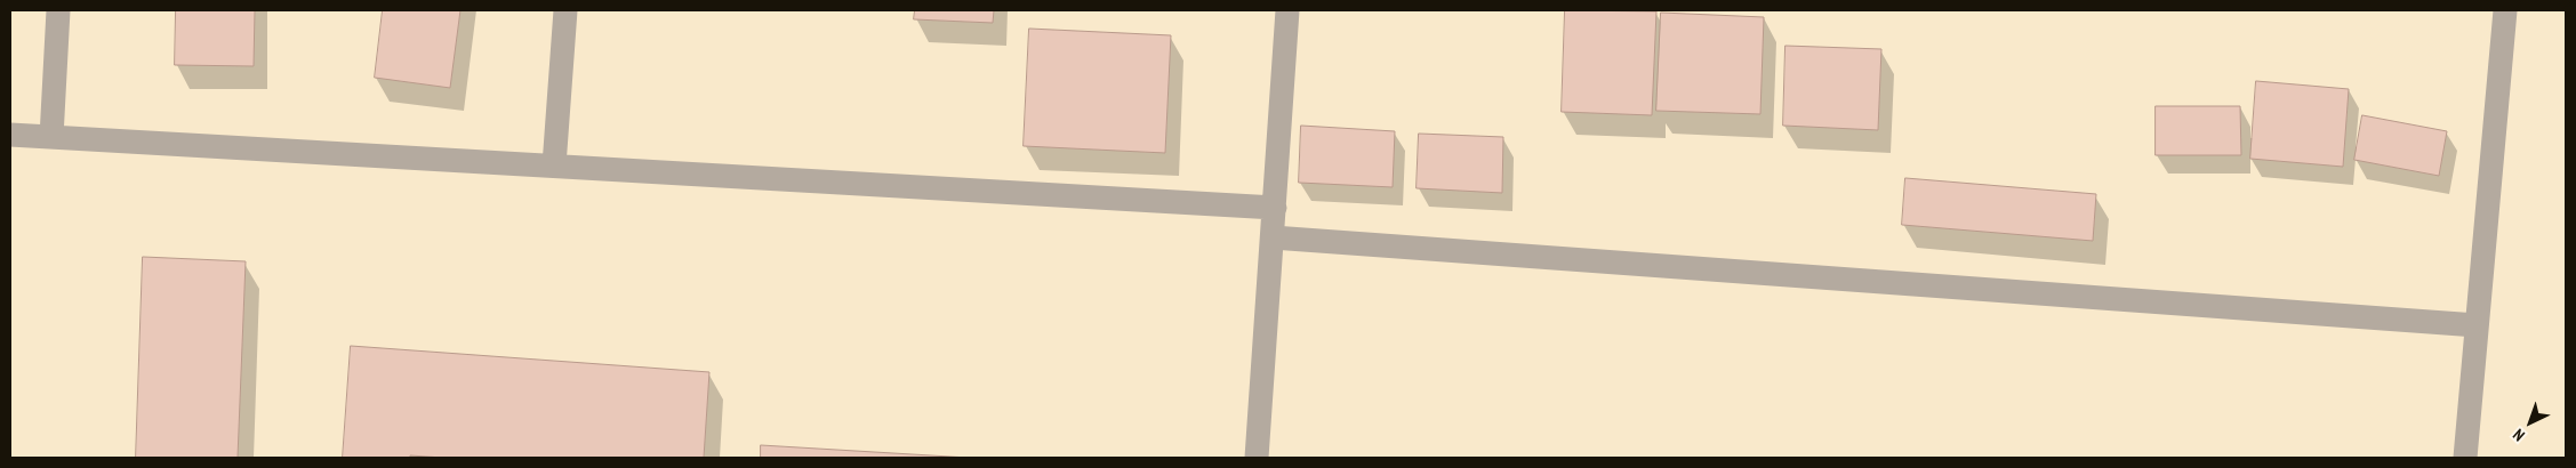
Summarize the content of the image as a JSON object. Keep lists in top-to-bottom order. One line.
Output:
{"north":"bottom left"}
